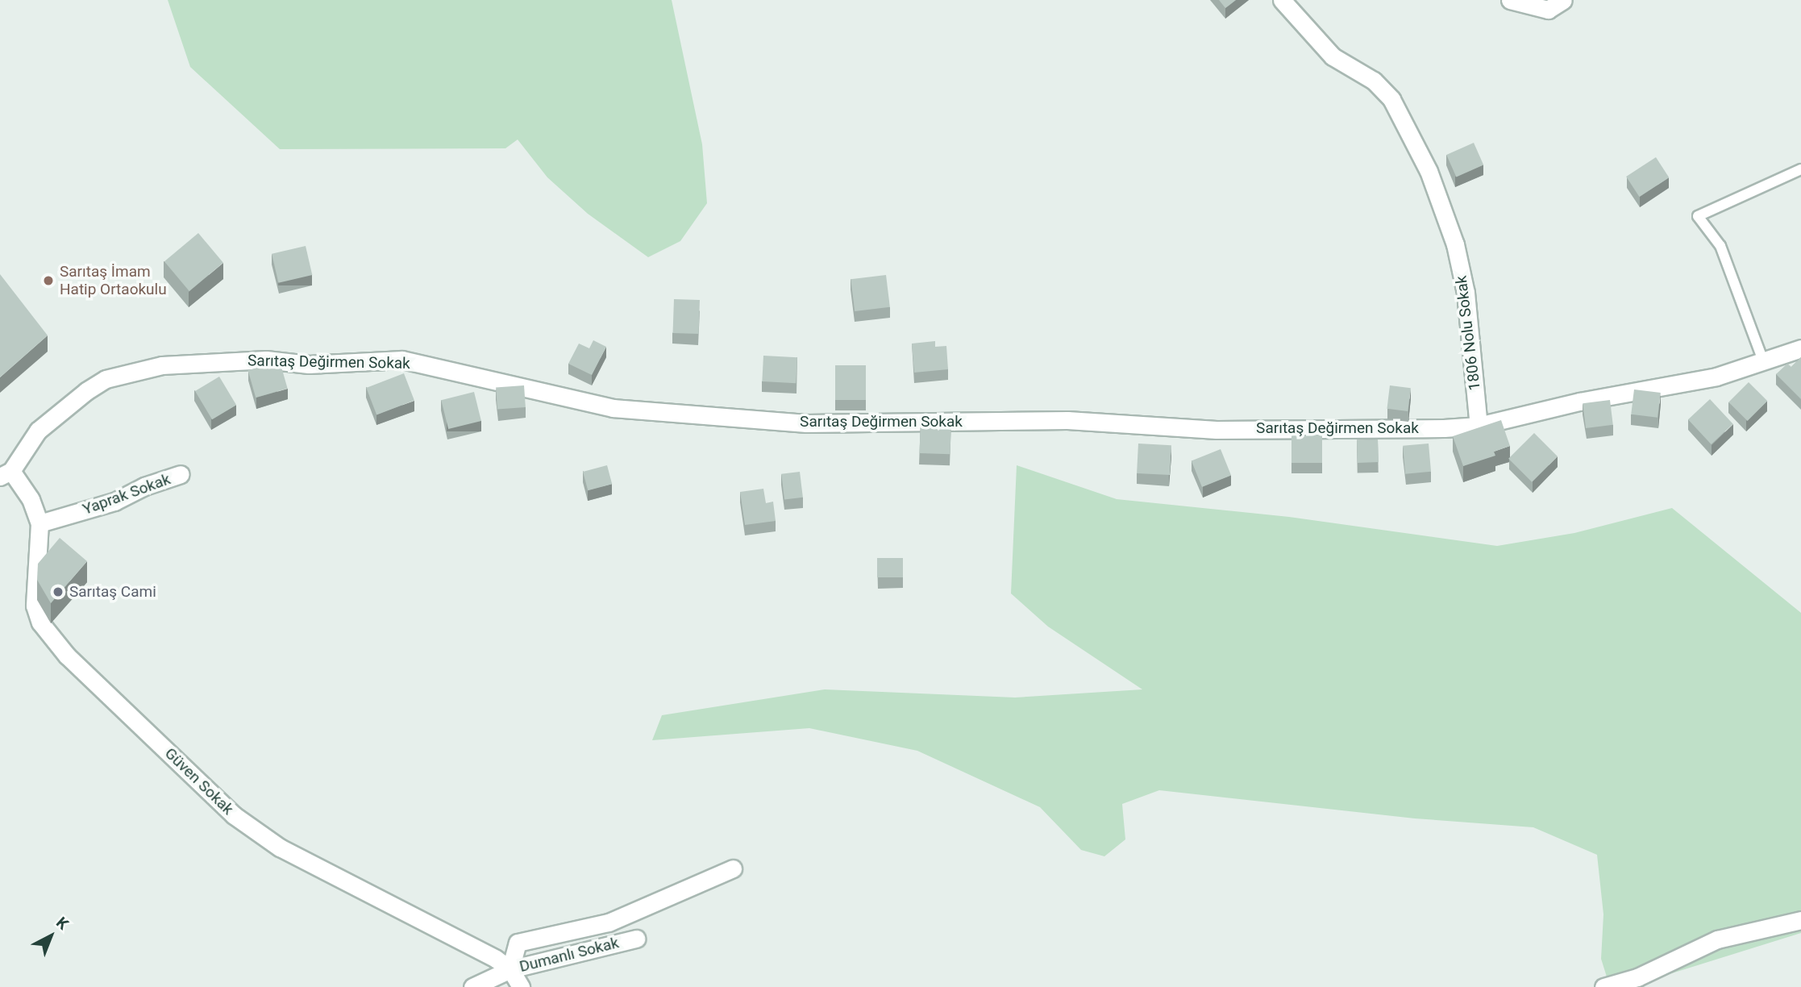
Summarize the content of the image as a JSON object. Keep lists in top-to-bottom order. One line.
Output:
{"streets":{"street":["1806 Nolu Sokak","Sarıtaş Değirmen Sokak","Yaprak Sokak","Güven Sokak","Dumanlı Sokak"]},"crossings":[["1806 Nolu Sokak","Sarıtaş Değirmen Sokak"],["Sarıtaş Değirmen Sokak","Güven Sokak"],["Yaprak Sokak","Güven Sokak"],["Güven Sokak","Dumanlı Sokak"]],"places":["Sarıtaş İmam Hatip Ortaokulu","Sarıtaş Cami"],"north":"top right"}
